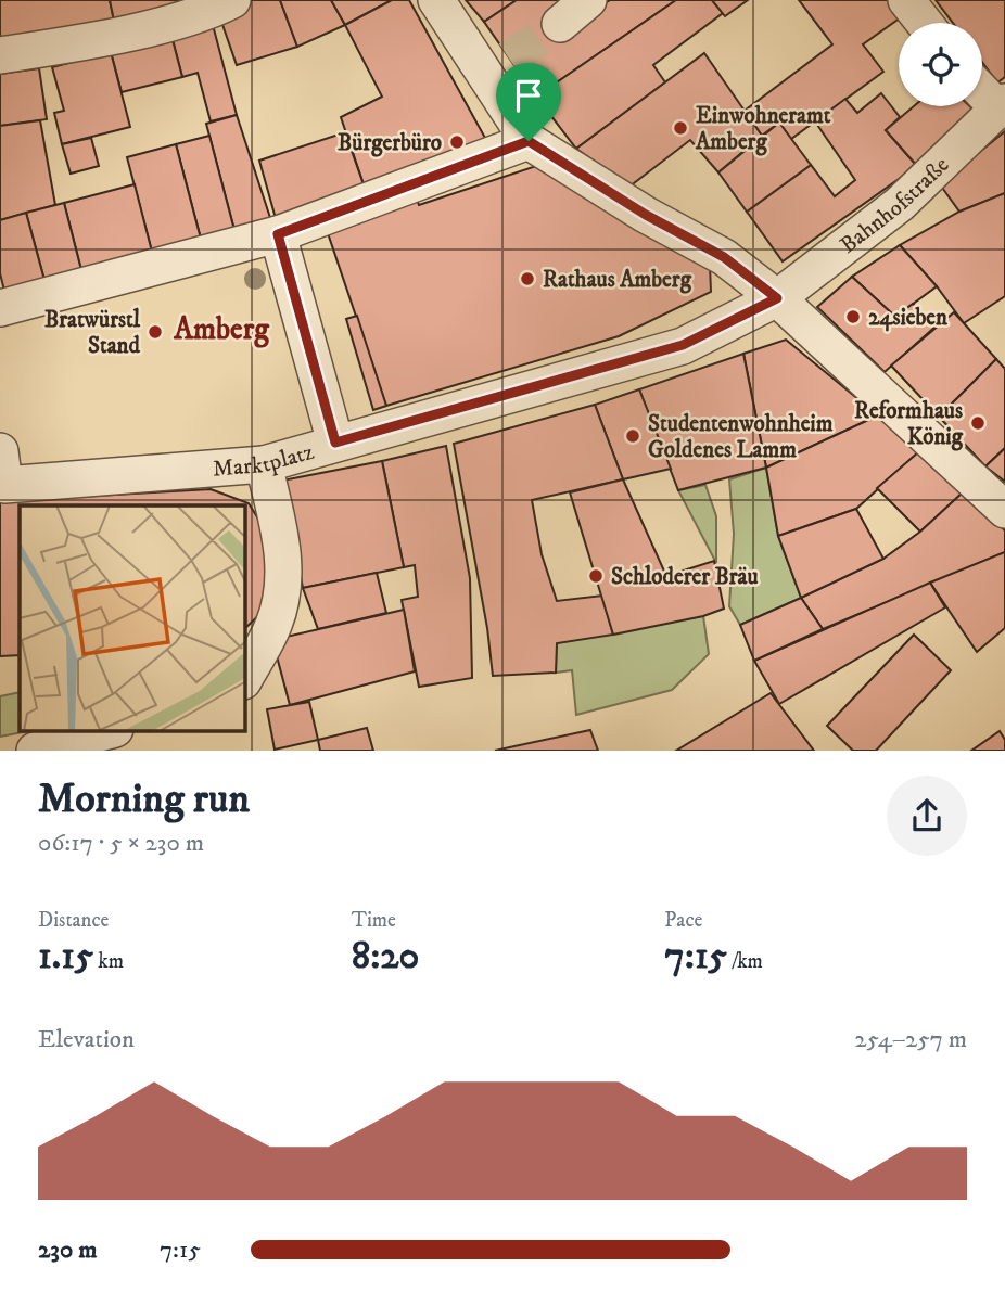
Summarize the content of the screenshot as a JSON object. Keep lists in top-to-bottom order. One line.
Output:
{"streets":{"street":["Bahnhofstraße","Marktplatz"]},"crossings":[["Bahnhofstraße","Marktplatz"]],"districts":["Amberg"],"places":["Einwohneramt Amberg","Bürgerbüro","Rathaus Amberg","24sieben","Bratwürstl Stand","Reformhaus König","Studentenwohnheim Goldenes Lamm","Schloderer Bräu"],"page":{"heading":["Morning run","06:17 · 5 × 230 m"],"stats":[["Distance","1.15 km"],["Time","8:20"],["Pace","7:15 /km"]],"chart":["Elevation","254–257 m"],"list":[{"name":"230 m","note":"7:15"}]}}
